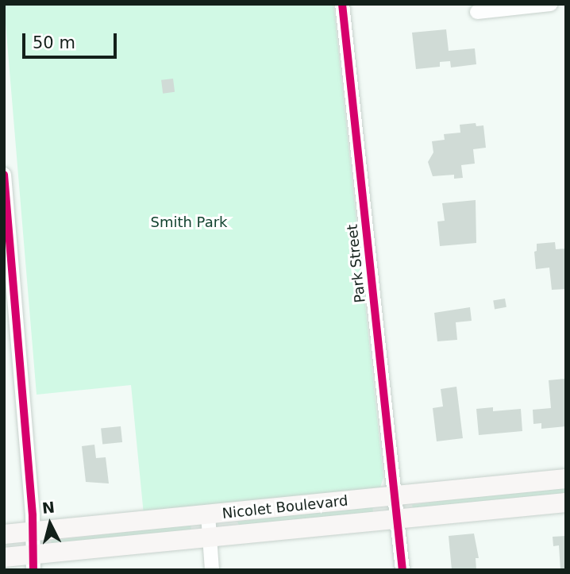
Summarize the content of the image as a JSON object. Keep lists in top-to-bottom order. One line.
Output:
{"streets":{"street":["Park Street","Nicolet Boulevard"]},"crossings":[["Park Street","Nicolet Boulevard"]],"parks":["Smith Park"],"scale_bar":"50 m","north":"top"}
